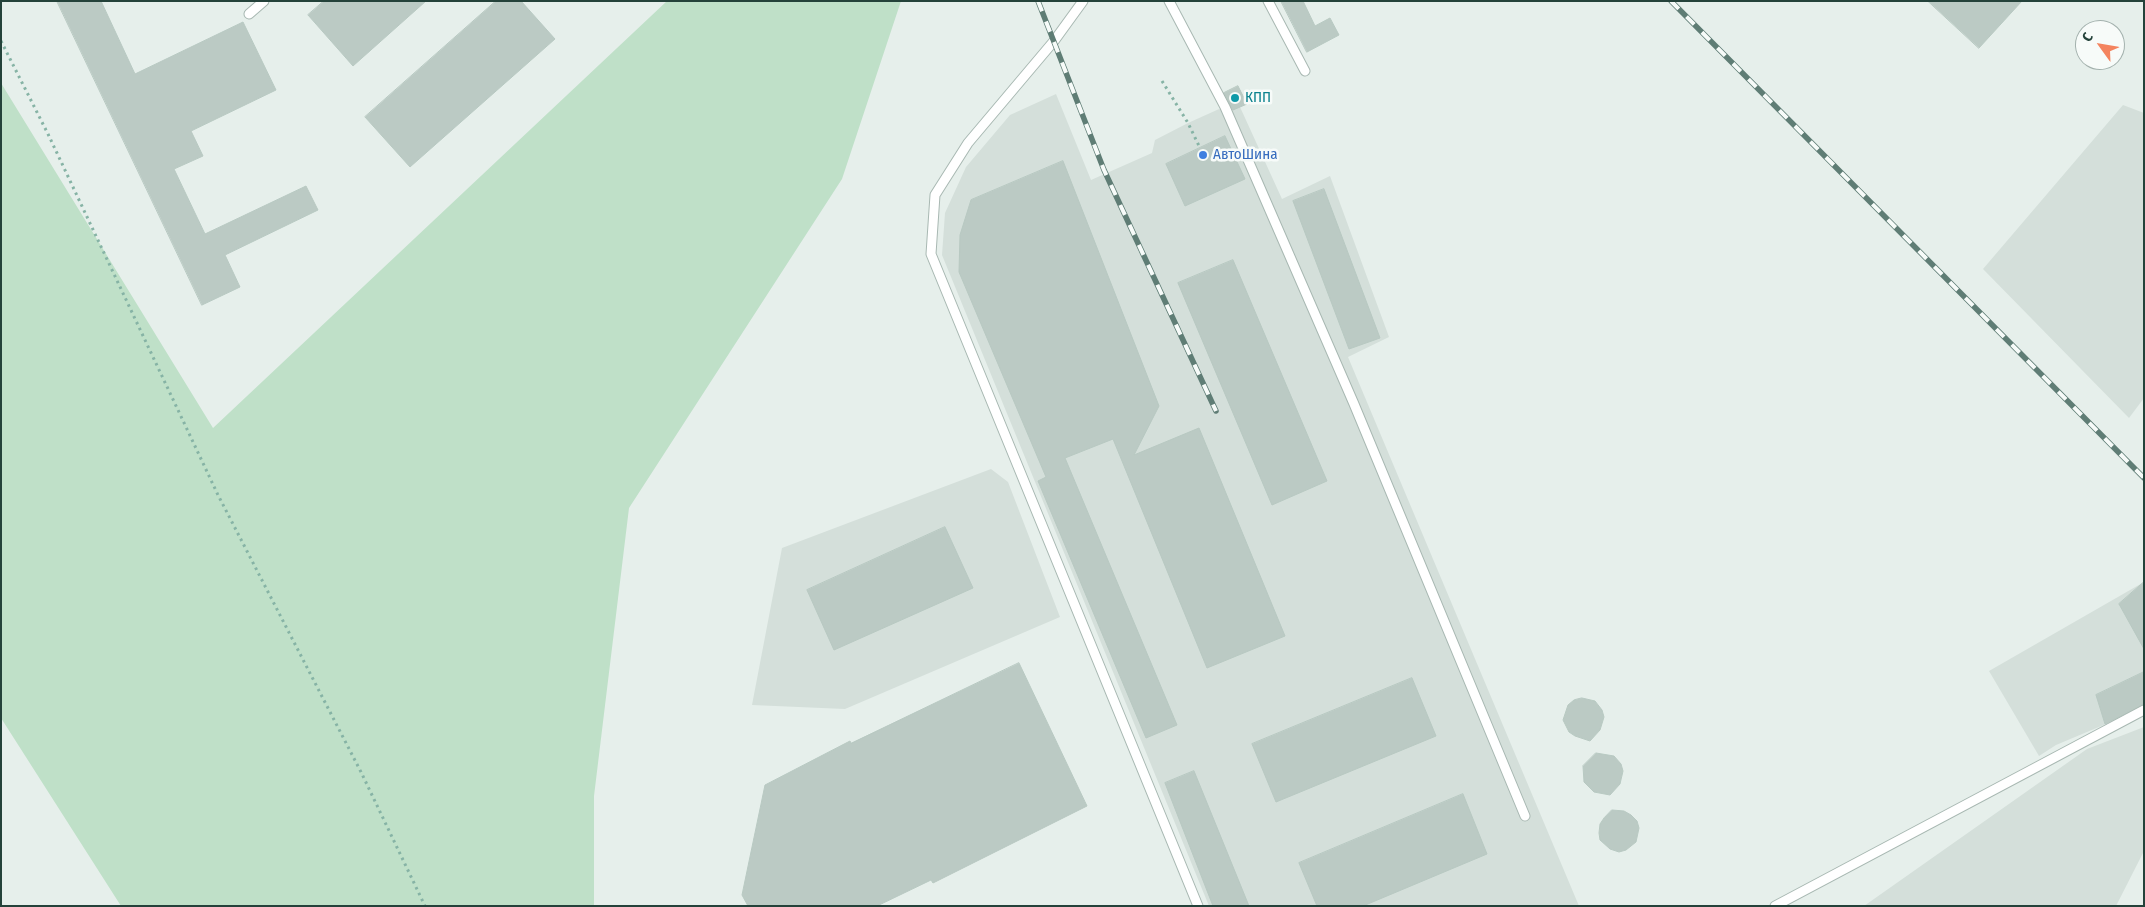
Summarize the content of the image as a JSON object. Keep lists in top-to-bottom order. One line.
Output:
{"places":["КПП","АвтоШина"],"north":"top left"}
